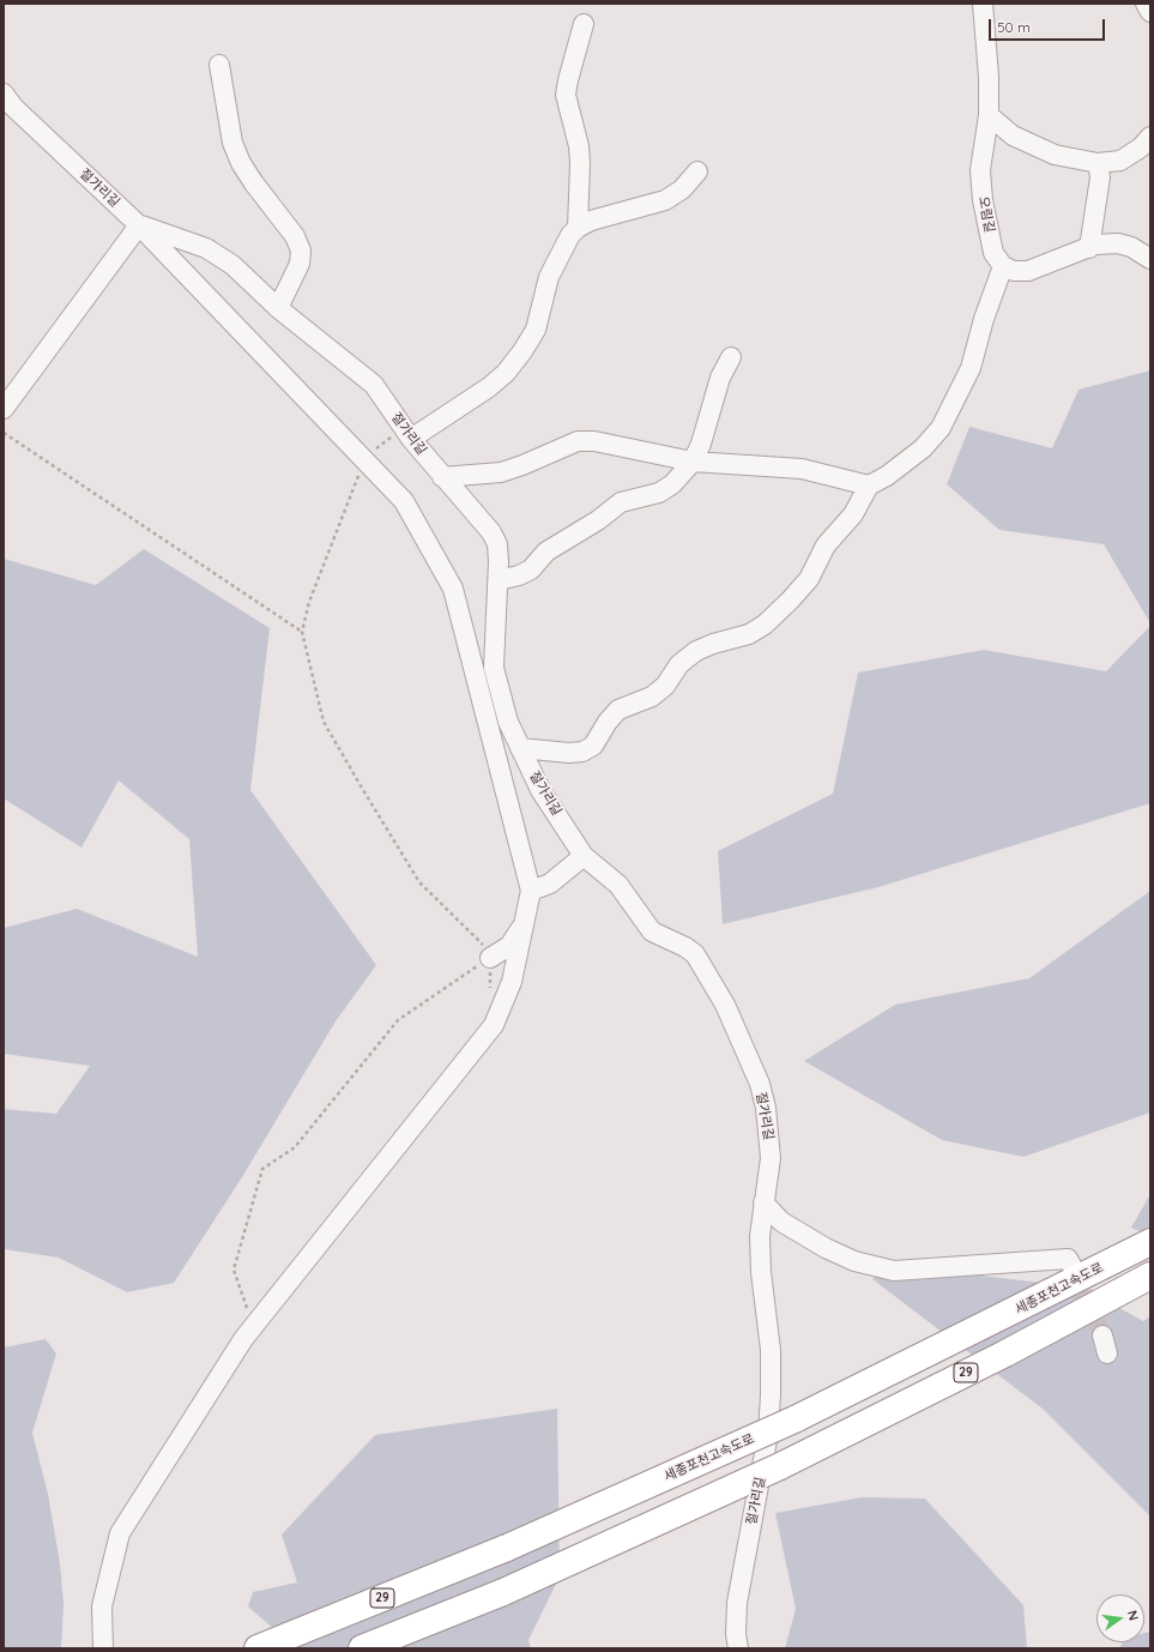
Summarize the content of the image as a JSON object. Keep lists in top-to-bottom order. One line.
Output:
{"streets":{"highway":["세종포천고속도로","29"],"street":["절가리길","오림길"]},"scale_bar":"50 m","north":"right"}
